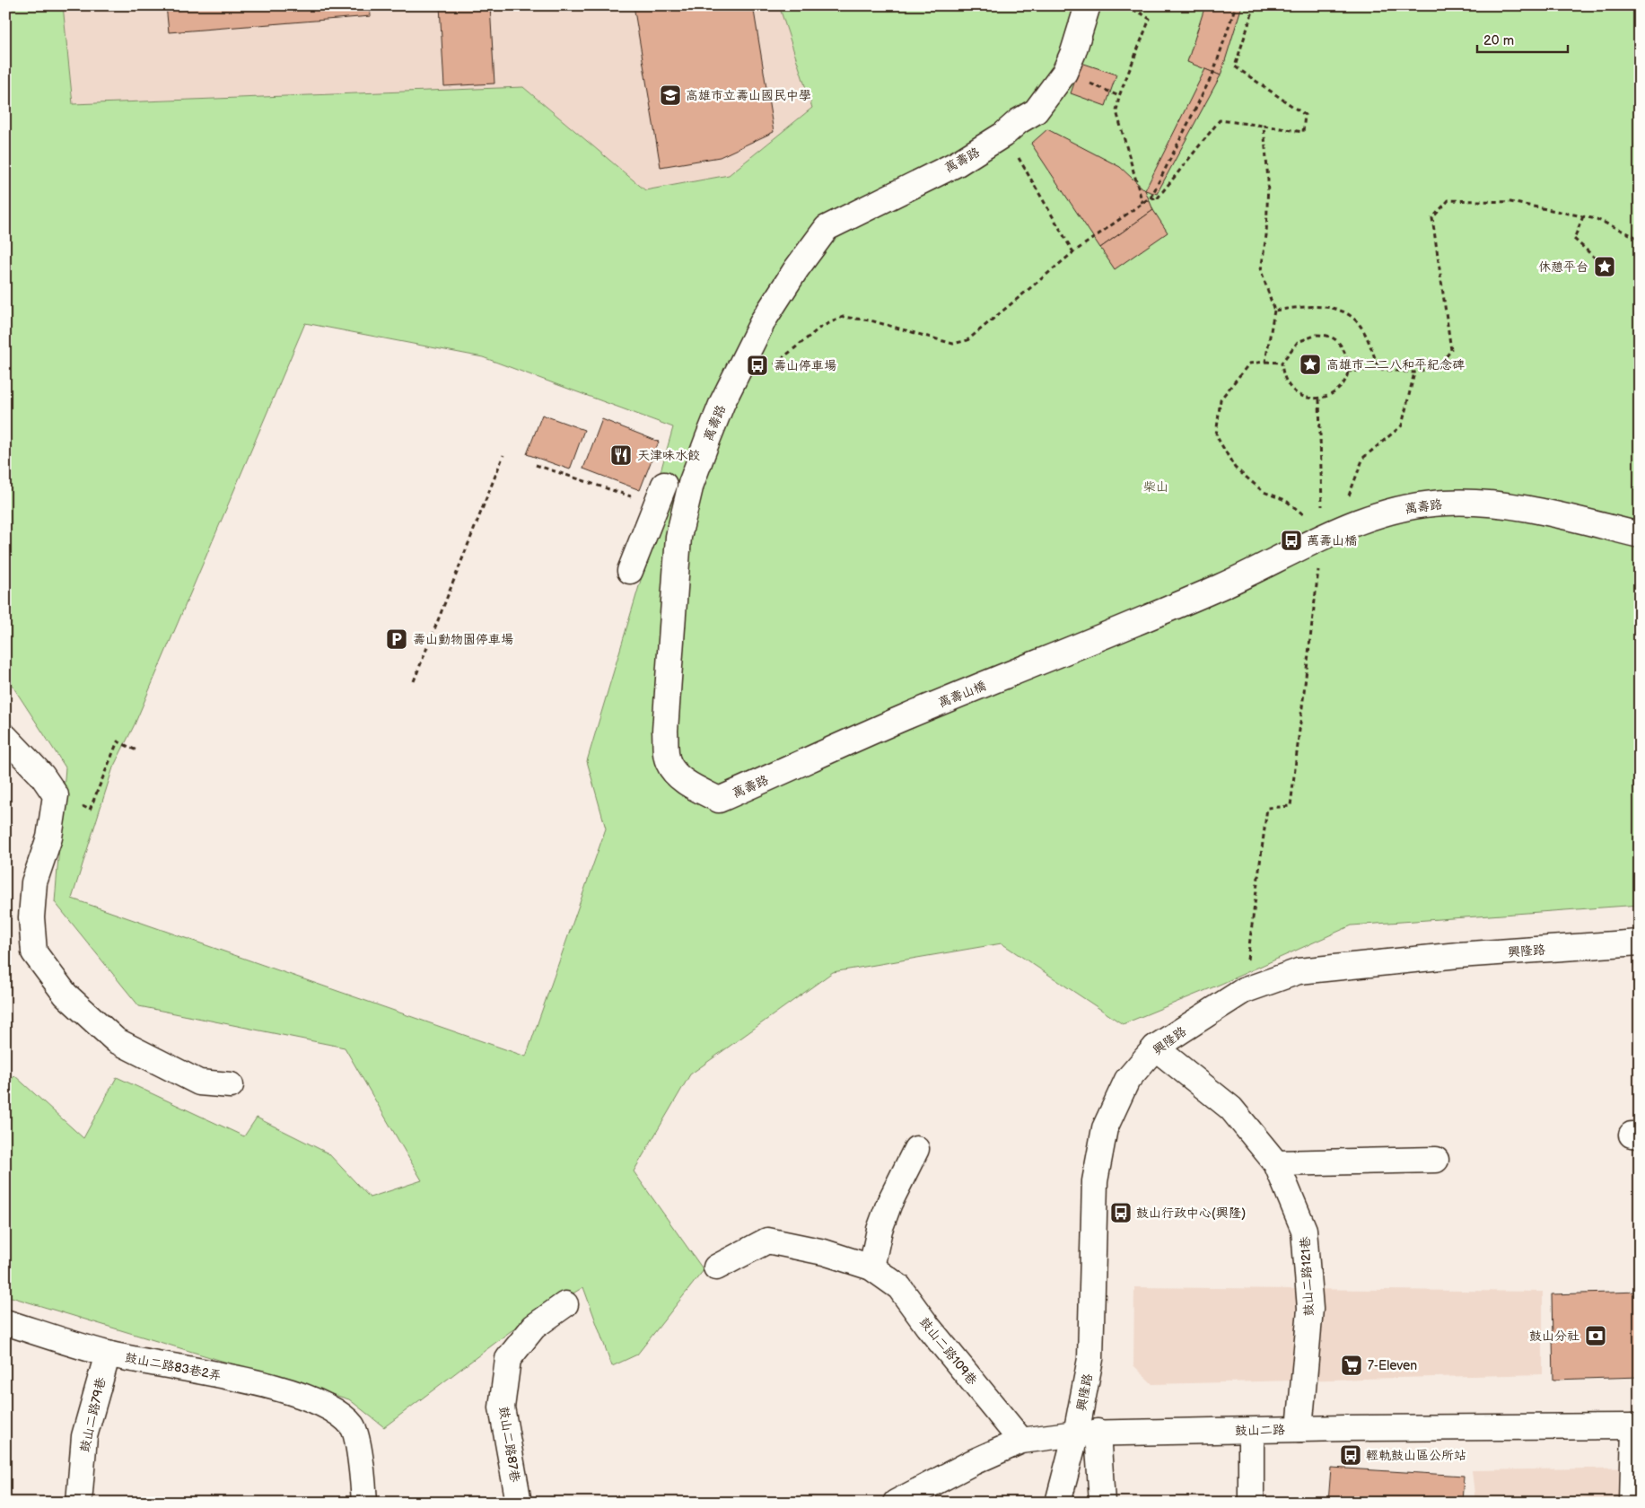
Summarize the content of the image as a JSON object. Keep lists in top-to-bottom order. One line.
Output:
{"streets":{"street":["萬壽路","萬壽山橋","興隆路","鼓山二路121巷","鼓山二路109巷","鼓山二路83巷2弄","鼓山二路79巷","鼓山二路","鼓山二路87巷"]},"crossings":[["萬壽路","萬壽山橋"],["興隆路","鼓山二路121巷"],["興隆路","鼓山二路"],["鼓山二路121巷","鼓山二路"],["鼓山二路109巷","鼓山二路"],["鼓山二路83巷2弄","鼓山二路79巷"]],"parks":["柴山"],"places":{"school or university":["高雄市立壽山國民中學"],"place":["休憩平台","高雄市二二八和平紀念碑"],"bus stop":["壽山停車場","萬壽山橋","鼓山行政中心(興隆)","輕軌鼓山區公所站"],"restaurant":["天津味水餃"],"parking":["壽山動物園停車場"],"bank":["鼓山分社"],"supermarket":["7-Eleven"]},"scale_bar":"20 m"}
